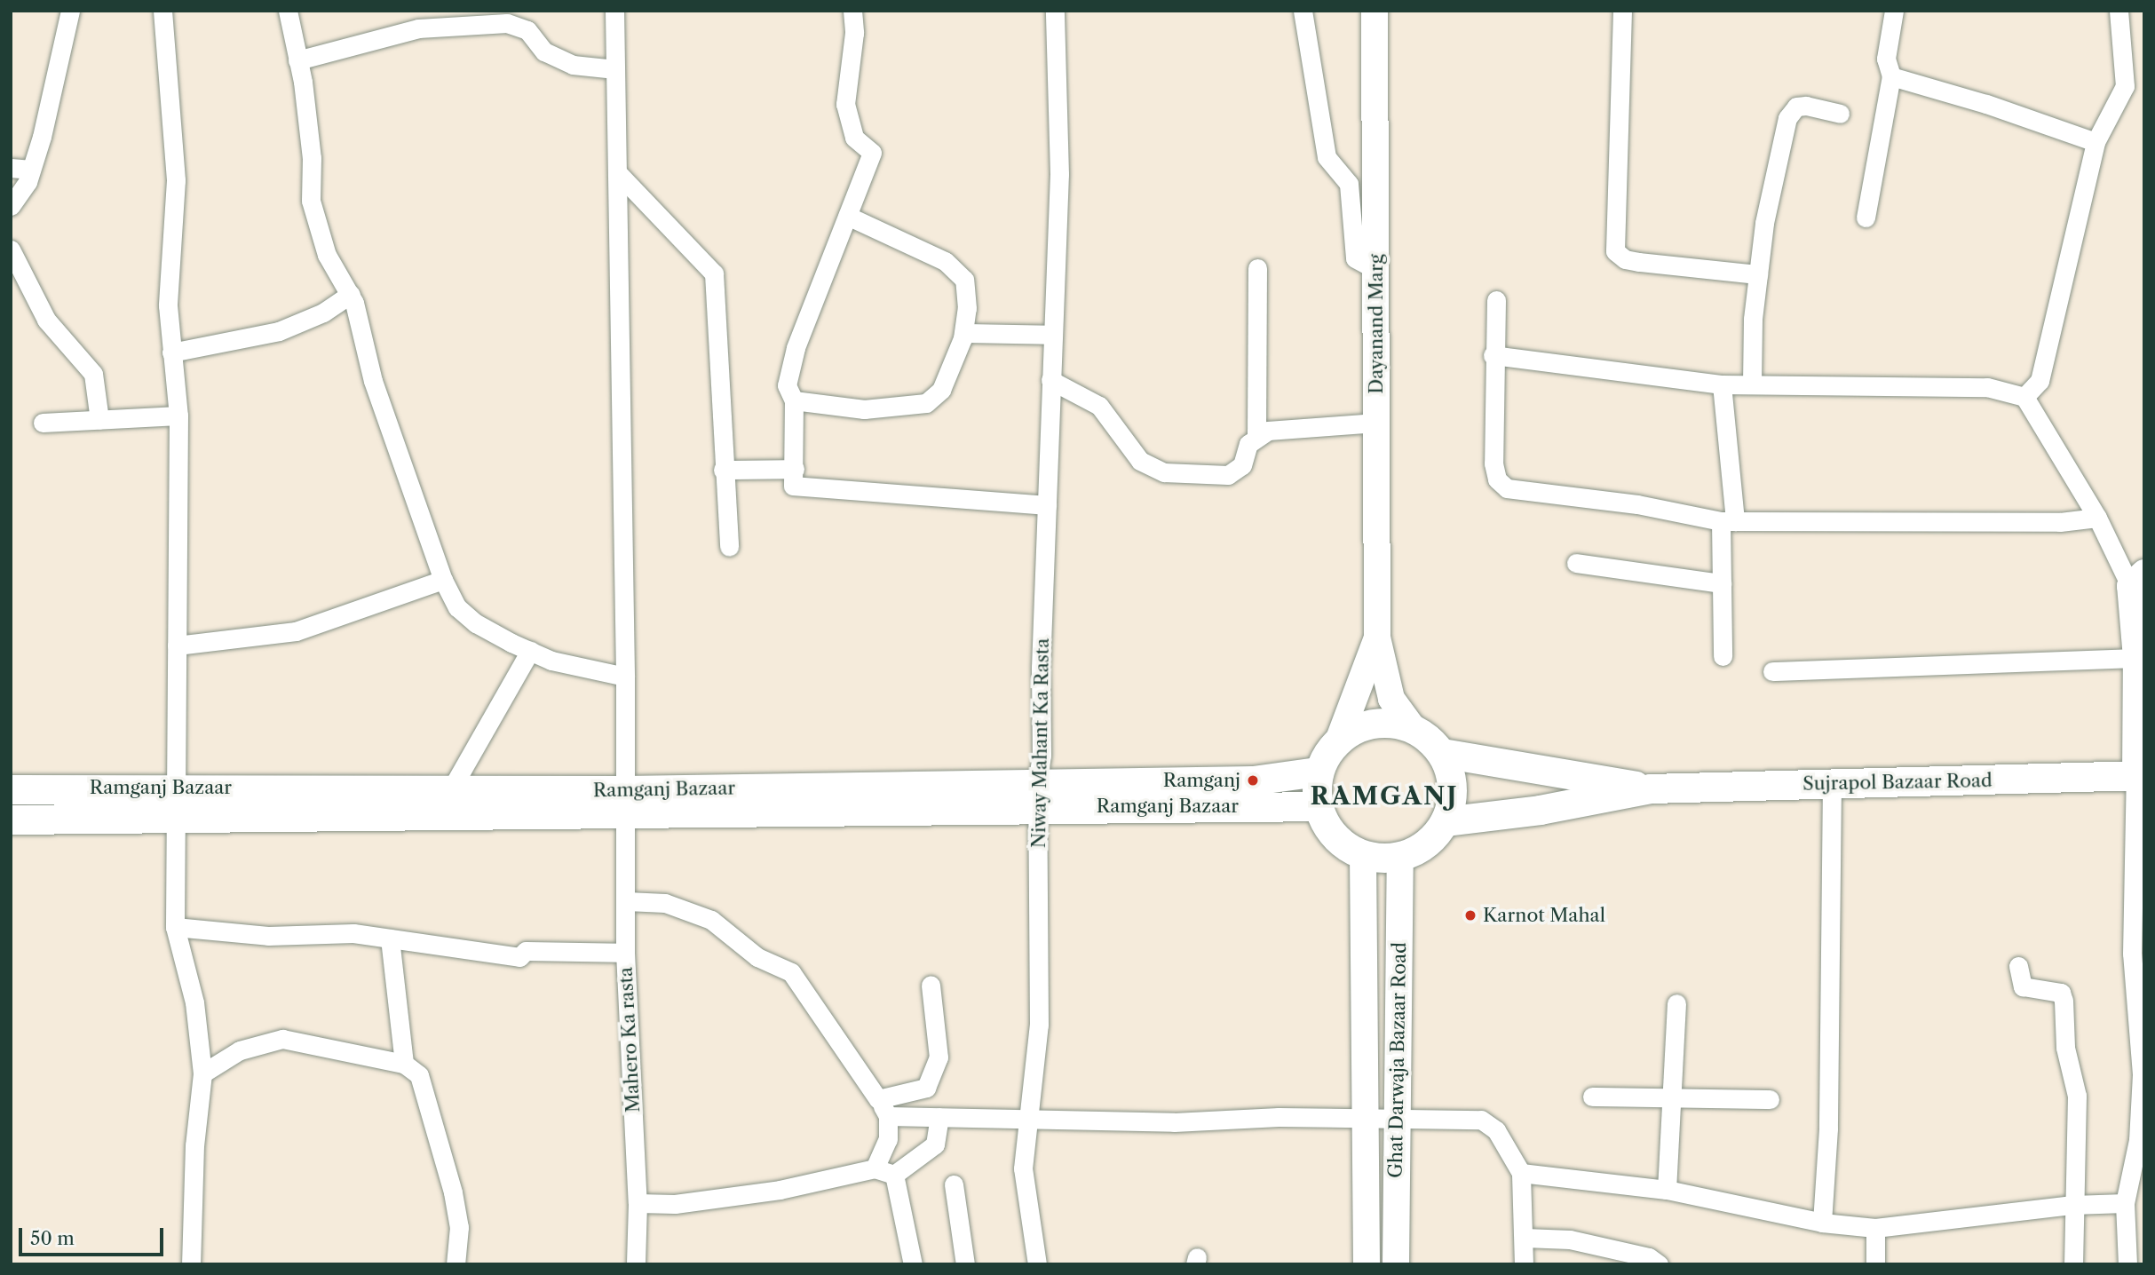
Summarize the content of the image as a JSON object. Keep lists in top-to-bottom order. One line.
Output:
{"streets":{"main road":["Sujrapol Bazaar Road","Ramganj Bazaar"],"street":["Dayanand Marg","Niway Mahant Ka Rasta","Mahero Ka rasta","Ghat Darwaja Bazaar Road"]},"crossings":[["Niway Mahant Ka Rasta","Ramganj Bazaar"],["Sujrapol Bazaar Road","Ramganj Bazaar"],["Sujrapol Bazaar Road","Ghat Darwaja Bazaar Road"],["Ramganj Bazaar","Mahero Ka rasta"],["Ramganj Bazaar","Ghat Darwaja Bazaar Road"]],"districts":["RAMGANJ"],"places":["Ramganj","Karnot Mahal"],"scale_bar":"50 m"}
